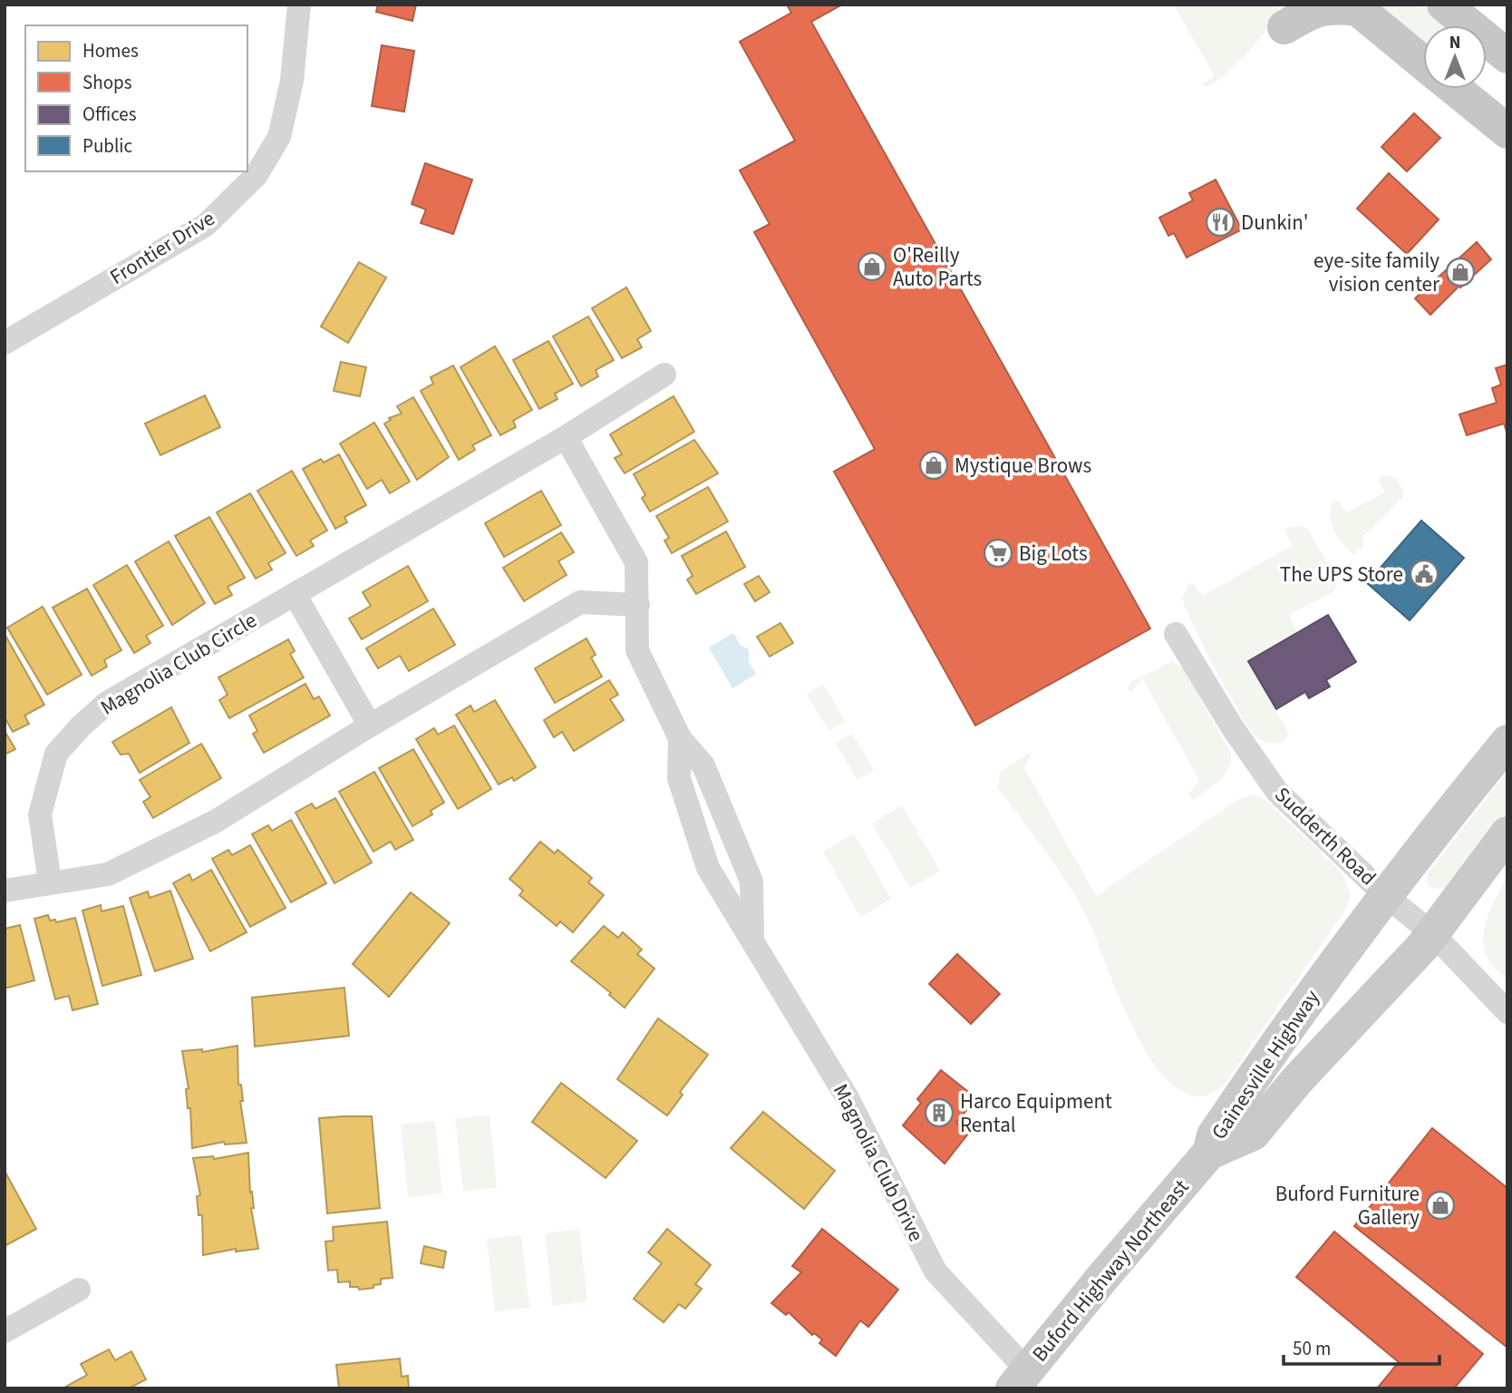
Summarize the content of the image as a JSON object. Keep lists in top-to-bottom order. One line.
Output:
{"streets":{"main road":["Gainesville Highway","Buford Highway Northeast"],"street":["Frontier Drive","Magnolia Club Circle","Sudderth Road","Magnolia Club Drive"]},"crossings":[["Magnolia Club Circle","Magnolia Club Drive"],["Sudderth Road","Gainesville Highway"],["Gainesville Highway","Buford Highway Northeast"],["Magnolia Club Drive","Buford Highway Northeast"]],"places":{"restaurant":["Dunkin'"],"shop":["O'Reilly Auto Parts","eye-site family vision center","Mystique Brows","Buford Furniture Gallery"],"supermarket":["Big Lots"],"public building":["The UPS Store"],"building":["Harco Equipment Rental"]},"legend":["Homes","Shops","Offices","Public"],"scale_bar":"50 m","north":"top"}
